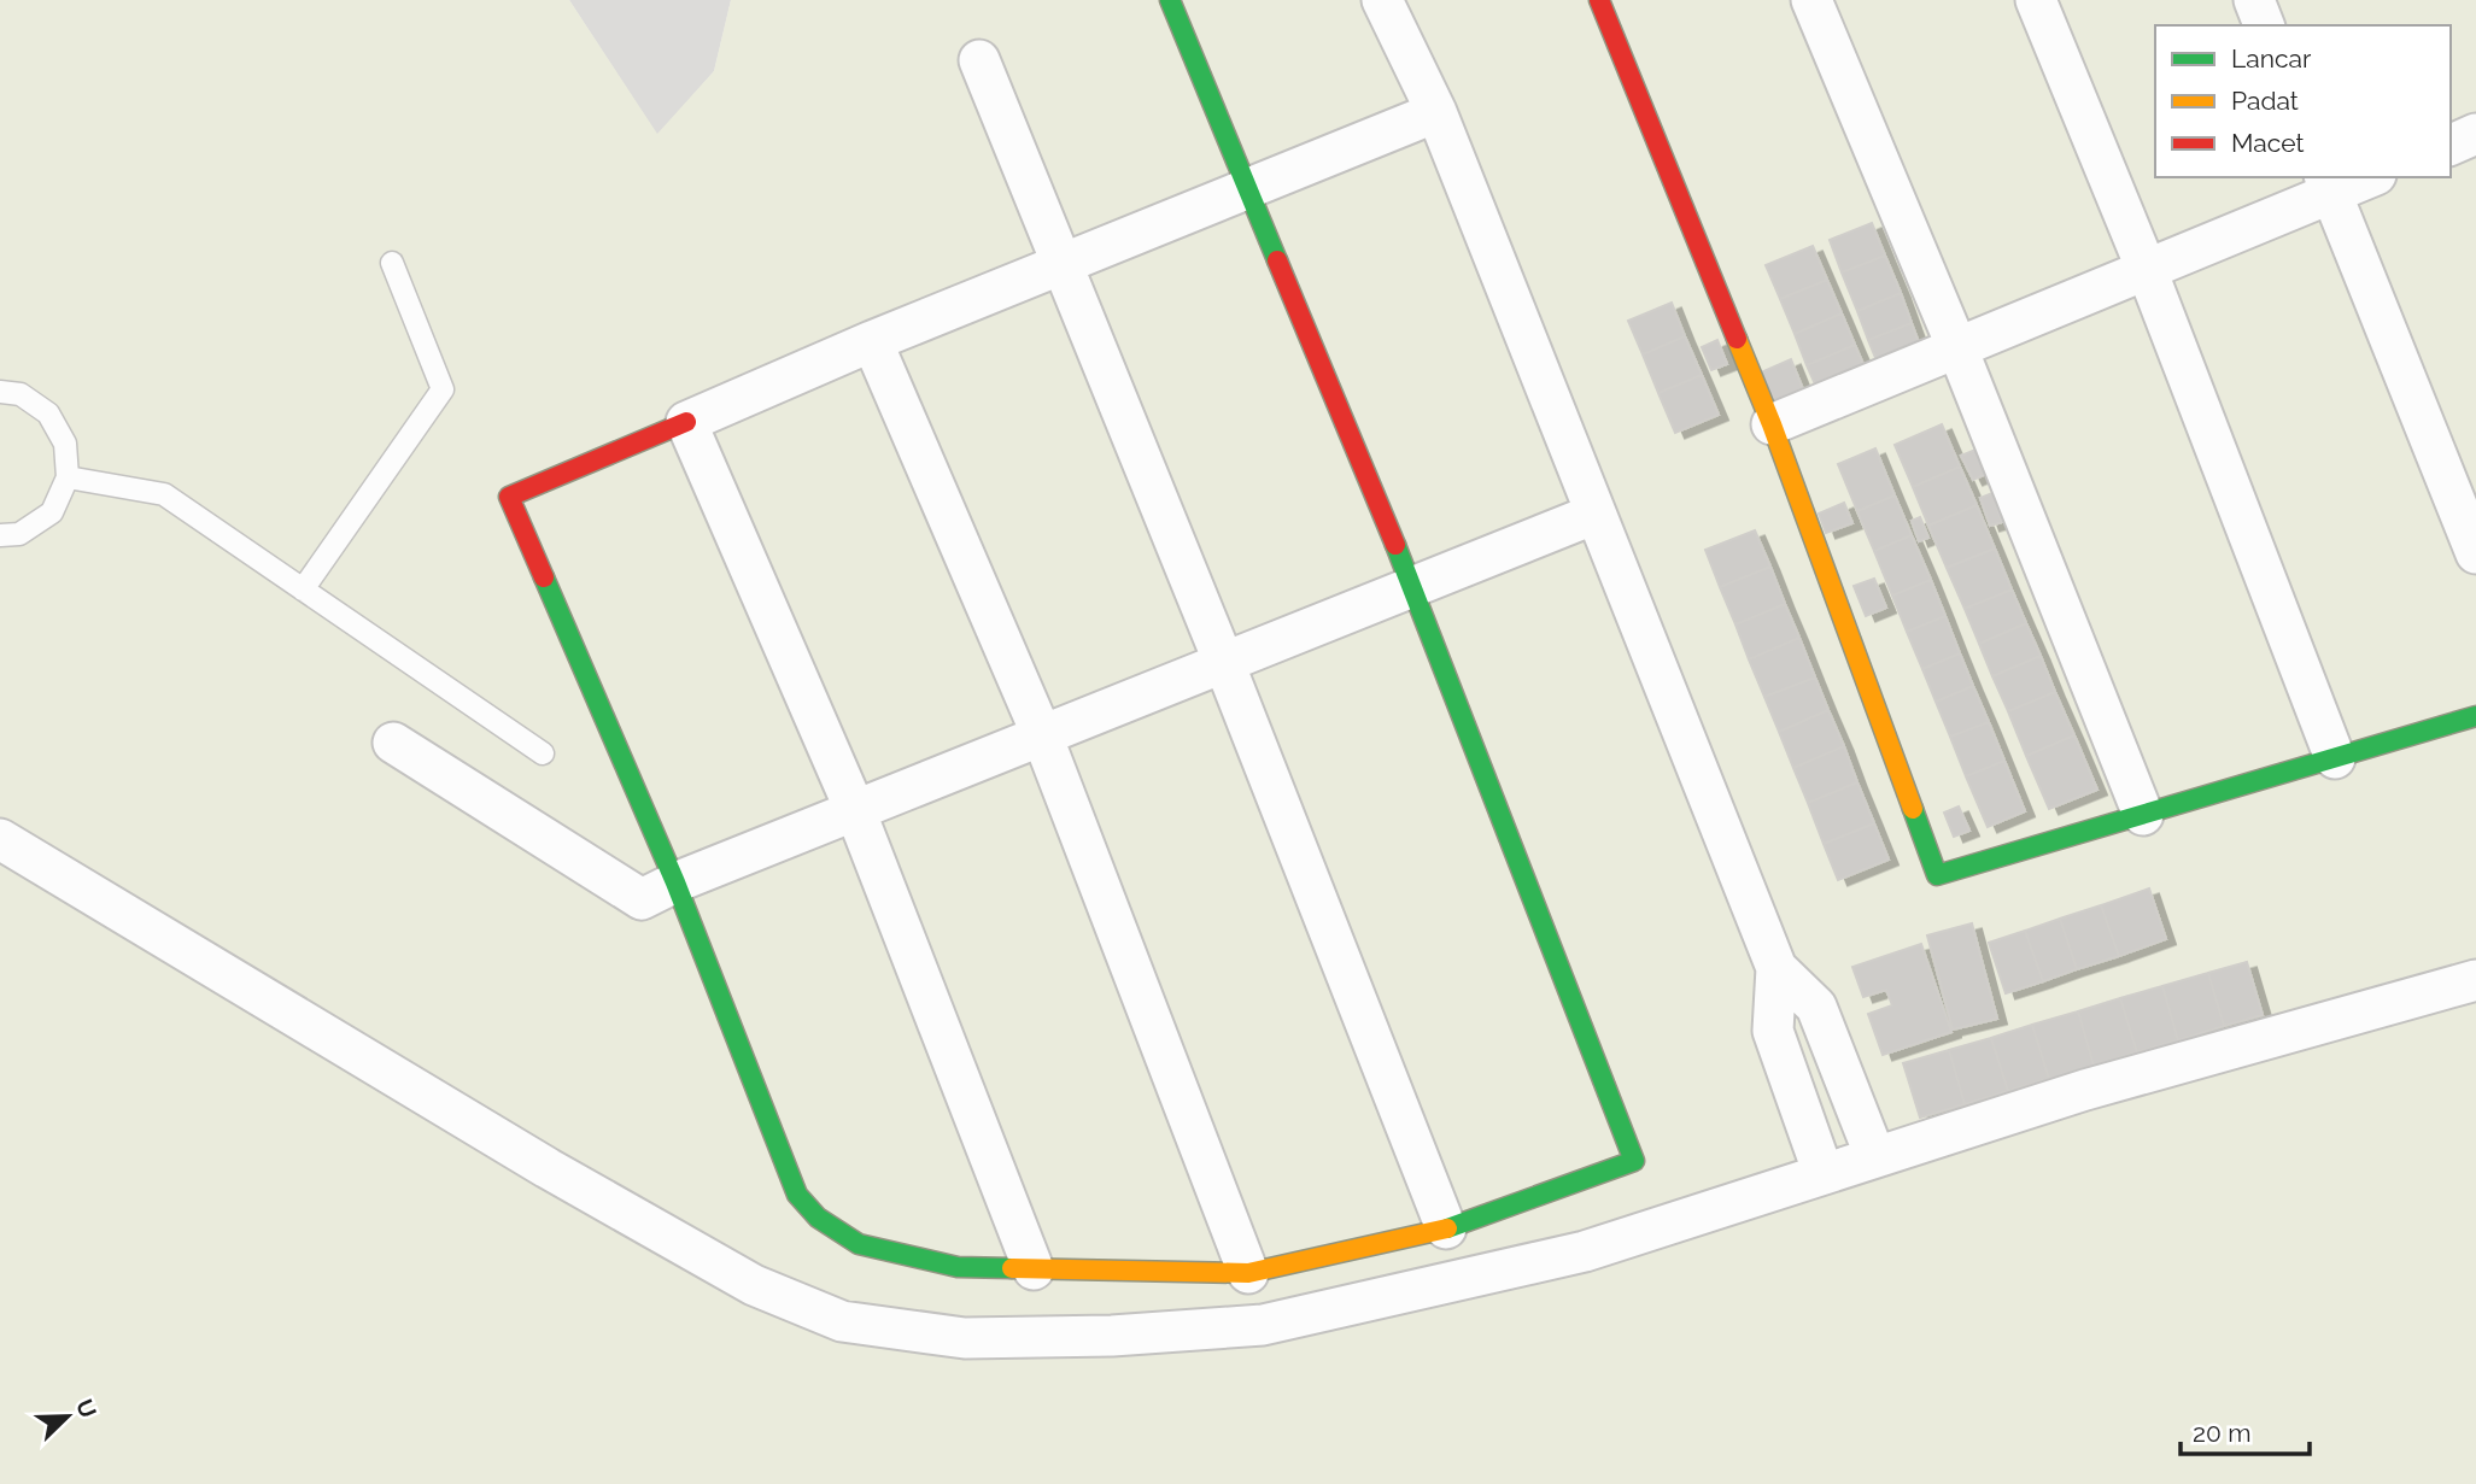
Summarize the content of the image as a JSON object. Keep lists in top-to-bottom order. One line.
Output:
{"legend":["Lancar","Padat","Macet"],"scale_bar":"20 m","north":"top right"}
